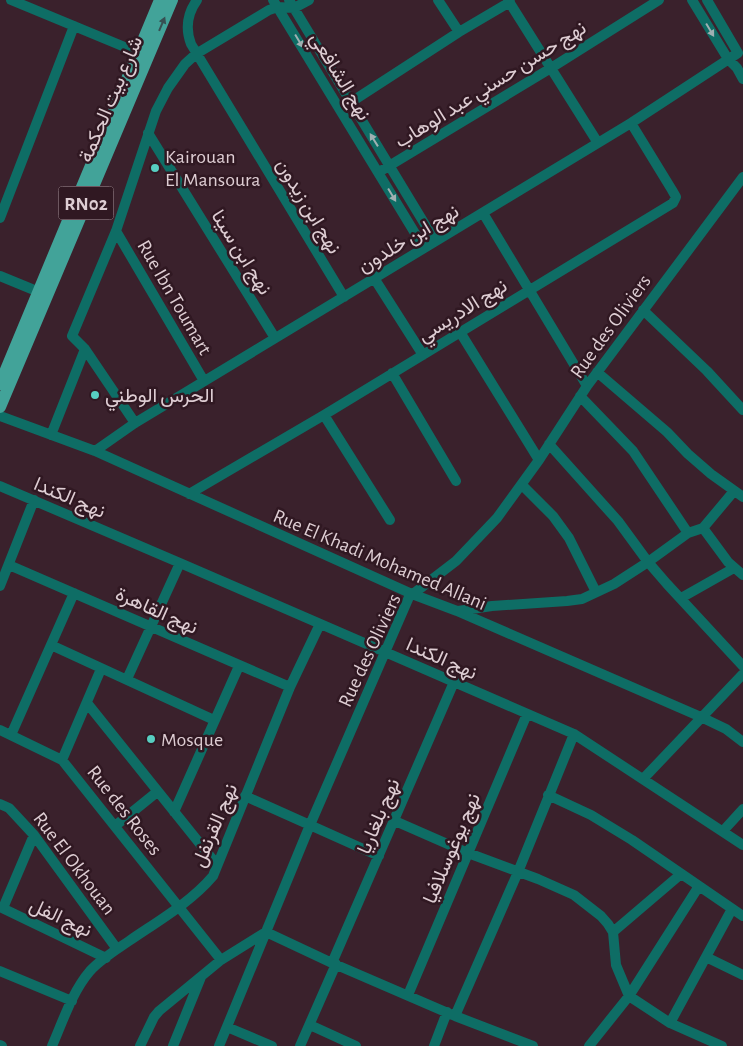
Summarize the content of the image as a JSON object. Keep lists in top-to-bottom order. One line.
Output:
{"streets":{"main road":["شارع بيت الحكمة","RN02"],"street":["نهج الشافعي","نهج حسن حسني عبد الوهاب","نهج ابن زيدون","نهج ابن خلدون","نهج ابن سينا","Rue Ibn Toumart","نهج الادريسي","Rue des Oliviers","نهج الكندا","Rue El Khadi Mohamed Allani","نهج القاهرة","Rue des Roses","نهج بلغاريا","نهج القرنفل","نهج يوغوسلافيا","Rue El Okhouan","نهج الفل"]},"crossings":[["نهج الشافعي","نهج حسن حسني عبد الوهاب"],["نهج الشافعي","نهج ابن خلدون"],["نهج ابن زيدون","نهج ابن خلدون"],["نهج ابن خلدون","نهج ابن سينا"],["نهج ابن خلدون","Rue Ibn Toumart"],["نهج ابن خلدون","نهج الادريسي"],["نهج ابن خلدون","Rue El Khadi Mohamed Allani"],["نهج الادريسي","Rue El Khadi Mohamed Allani"],["Rue des Oliviers","نهج الكندا"],["Rue des Oliviers","Rue El Khadi Mohamed Allani"],["نهج الكندا","نهج بلغاريا"],["نهج الكندا","نهج القرنفل"],["نهج الكندا","نهج يوغوسلافيا"],["نهج القاهرة","نهج القرنفل"],["Rue des Roses","نهج القرنفل"],["نهج القرنفل","Rue El Okhouan"],["نهج القرنفل","نهج الفل"]],"places":["Kairouan El Mansoura","الحرس الوطني","Mosque"]}
